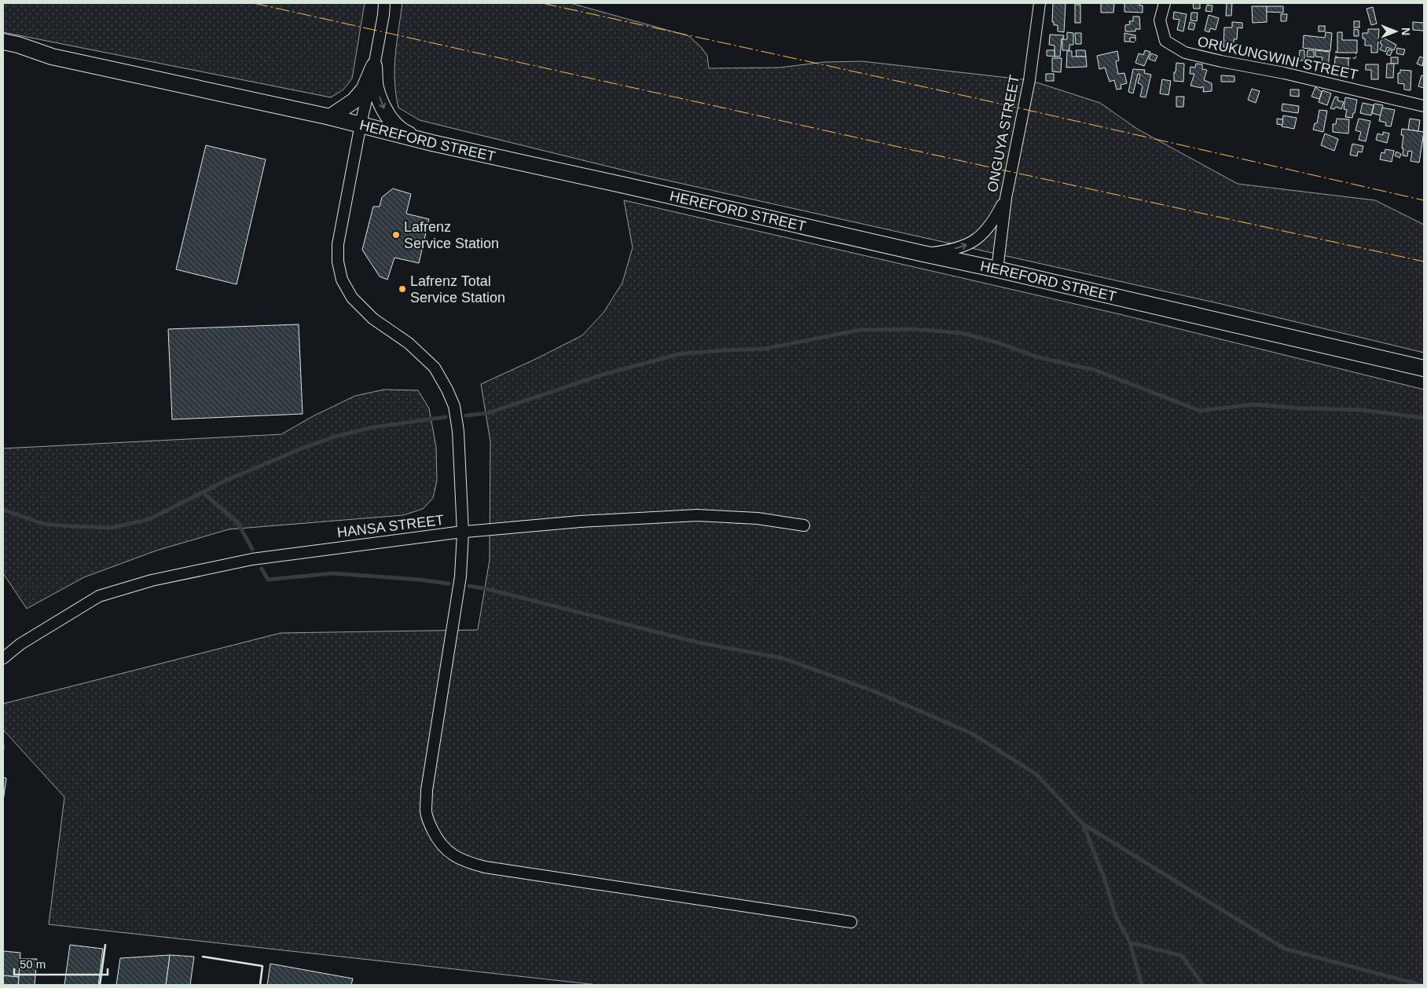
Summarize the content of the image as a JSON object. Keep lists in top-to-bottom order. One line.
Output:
{"streets":{"main road":["HEREFORD STREET"],"street":["ORUKUNGWINI STREET","ONGUYA STREET","HANSA STREET"]},"crossings":[["ONGUYA STREET","HEREFORD STREET"]],"places":["Lafrenz Service Station","Lafrenz Total Service Station"],"scale_bar":"50 m","north":"right"}
